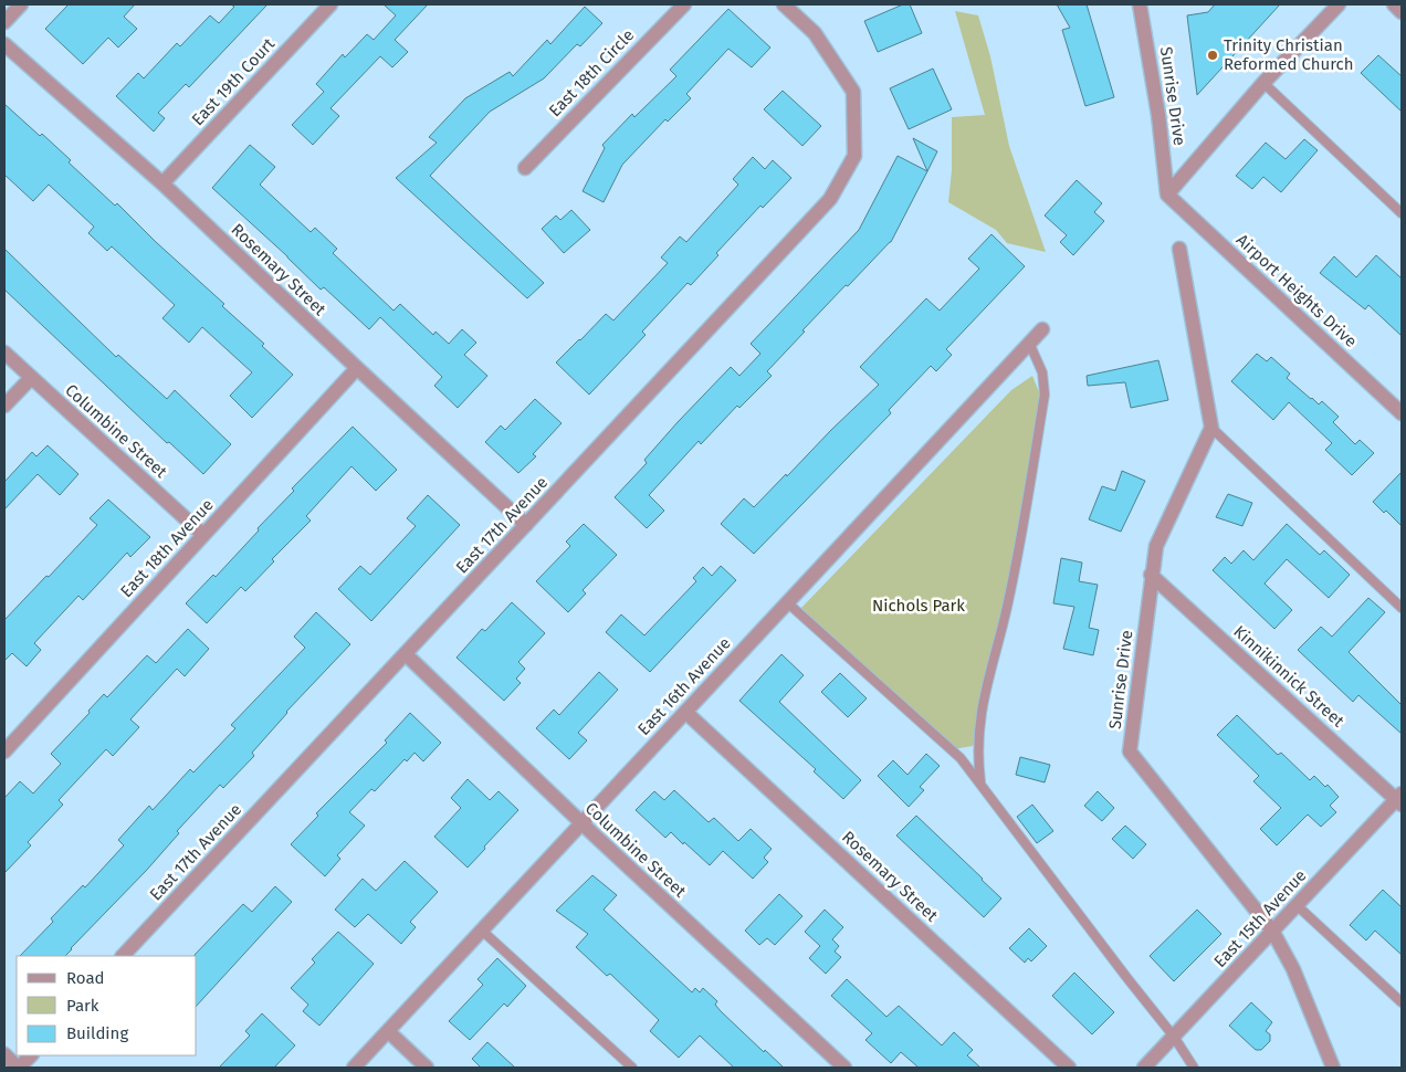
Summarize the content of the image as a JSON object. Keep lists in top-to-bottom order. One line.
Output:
{"streets":{"street":["East 18th Circle","East 19th Court","Sunrise Drive","Rosemary Street","Airport Heights Drive","Columbine Street","East 17th Avenue","East 18th Avenue","Kinnikinnick Street","East 16th Avenue","East 15th Avenue"]},"crossings":[["East 19th Court","Rosemary Street"],["Sunrise Drive","Airport Heights Drive"],["Sunrise Drive","Kinnikinnick Street"],["Sunrise Drive","East 15th Avenue"],["Rosemary Street","East 17th Avenue"],["Rosemary Street","East 18th Avenue"],["Rosemary Street","East 16th Avenue"],["Columbine Street","East 17th Avenue"],["Columbine Street","East 18th Avenue"],["Columbine Street","East 16th Avenue"],["Kinnikinnick Street","East 15th Avenue"]],"parks":["Nichols Park"],"places":["Trinity Christian Reformed Church"],"legend":["Road","Park","Building"]}
